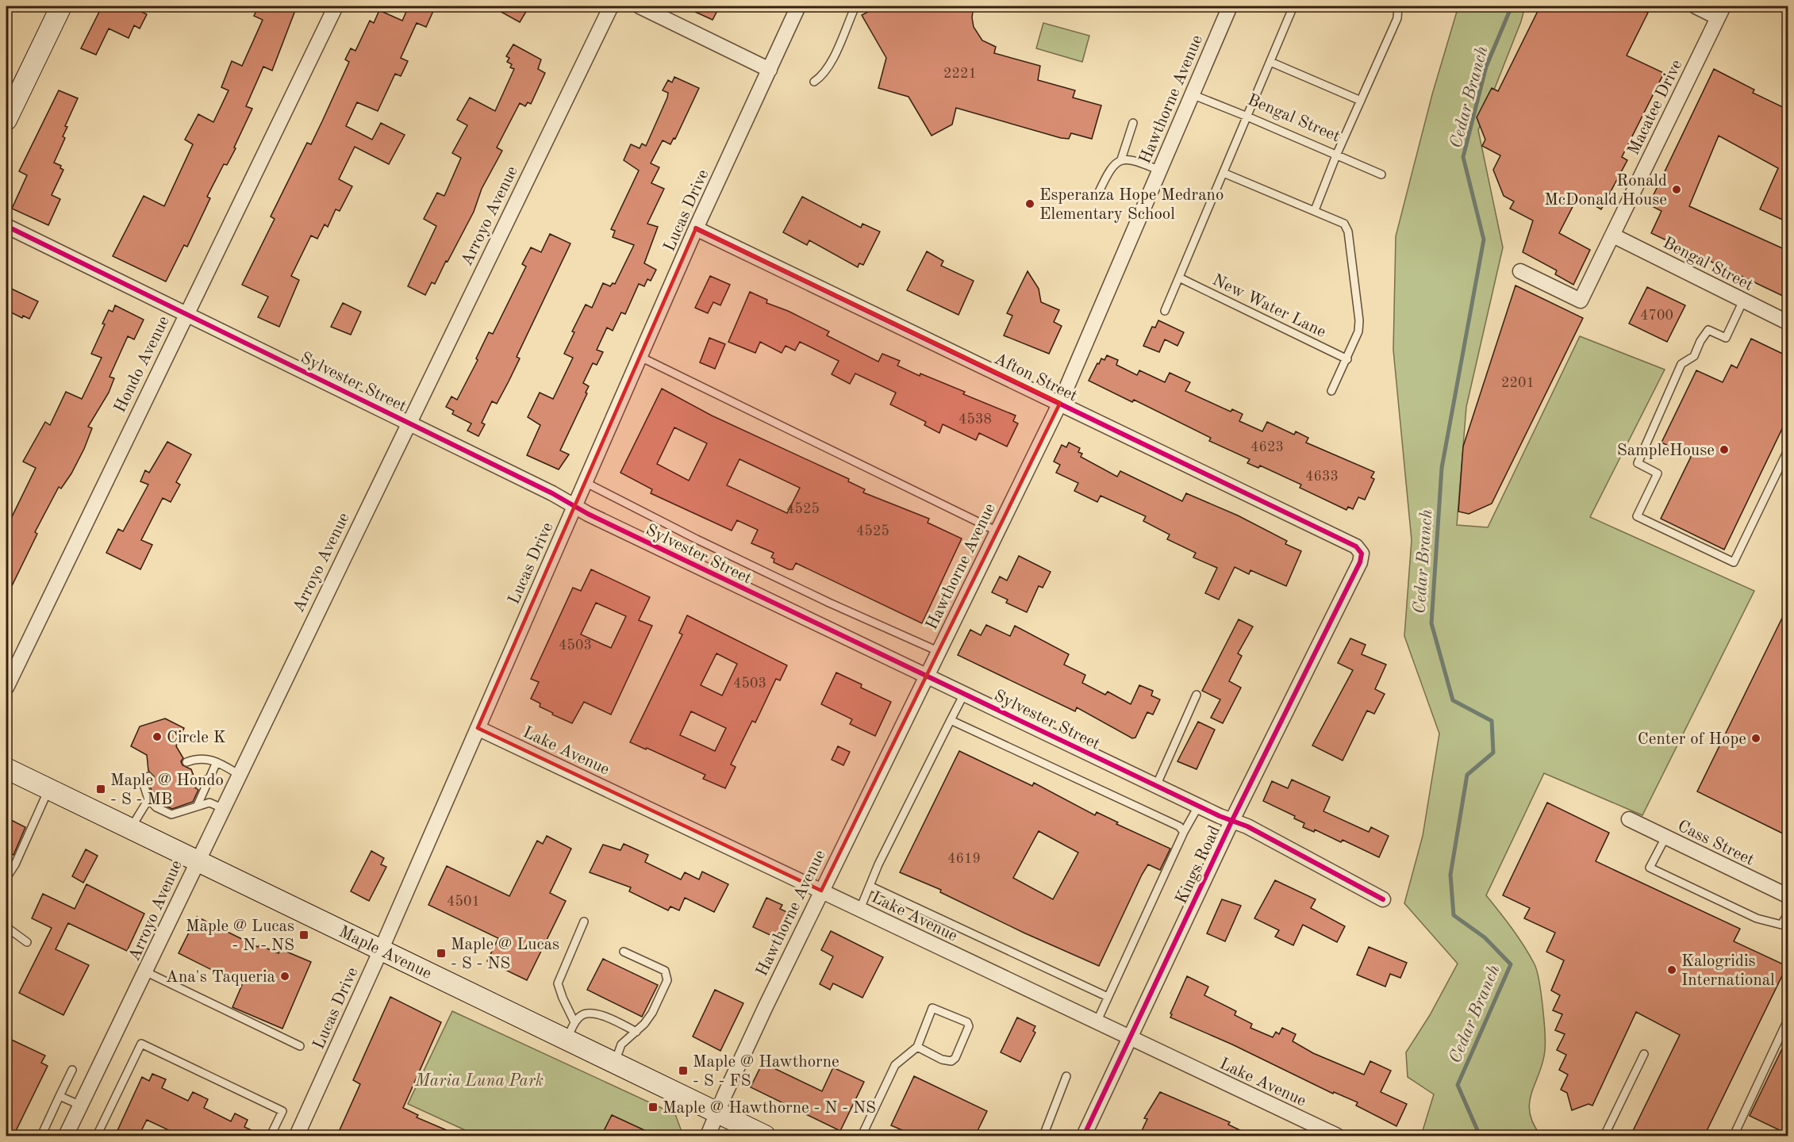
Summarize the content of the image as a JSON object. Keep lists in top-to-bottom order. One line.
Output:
{"streets":{"main road":["Maple Avenue"],"street":["Hawthorne Avenue","Macatee Drive","Bengal Street","Lucas Drive","Arroyo Avenue","Hondo Avenue","Afton Street","Sylvester Street","Lake Avenue","Cass Street","Kings Road"],"lane":["New Water Lane"]},"crossings":[["Hawthorne Avenue","Bengal Street"],["Hawthorne Avenue","Afton Street"],["Hawthorne Avenue","Sylvester Street"],["Hawthorne Avenue","Lake Avenue"],["Hawthorne Avenue","Maple Avenue"],["Macatee Drive","Bengal Street"],["Lucas Drive","Afton Street"],["Lucas Drive","Sylvester Street"],["Lucas Drive","Lake Avenue"],["Lucas Drive","Maple Avenue"],["Arroyo Avenue","Sylvester Street"],["Arroyo Avenue","Maple Avenue"],["Hondo Avenue","Sylvester Street"],["Afton Street","Kings Road"],["Sylvester Street","Kings Road"],["Lake Avenue","Kings Road"]],"water":["Cedar Branch"],"parks":["Maria Luna Park"],"places":{"other":["Ronald McDonald House","Esperanza Hope Medrano Elementary School","SampleHouse","Circle K","Center of Hope","Kalogridis International","Ana's Taqueria"],"transit":["Maple @ Hondo - S - MB","Maple @ Lucas - N - NS","Maple @ Lucas - S - NS","Maple @ Hawthorne - S - FS","Maple @ Hawthorne - N - NS"]},"house_numbers":["2221","4700","2201","4538","4623","4633","4525","4525","4503","4503","4619","4501"]}
